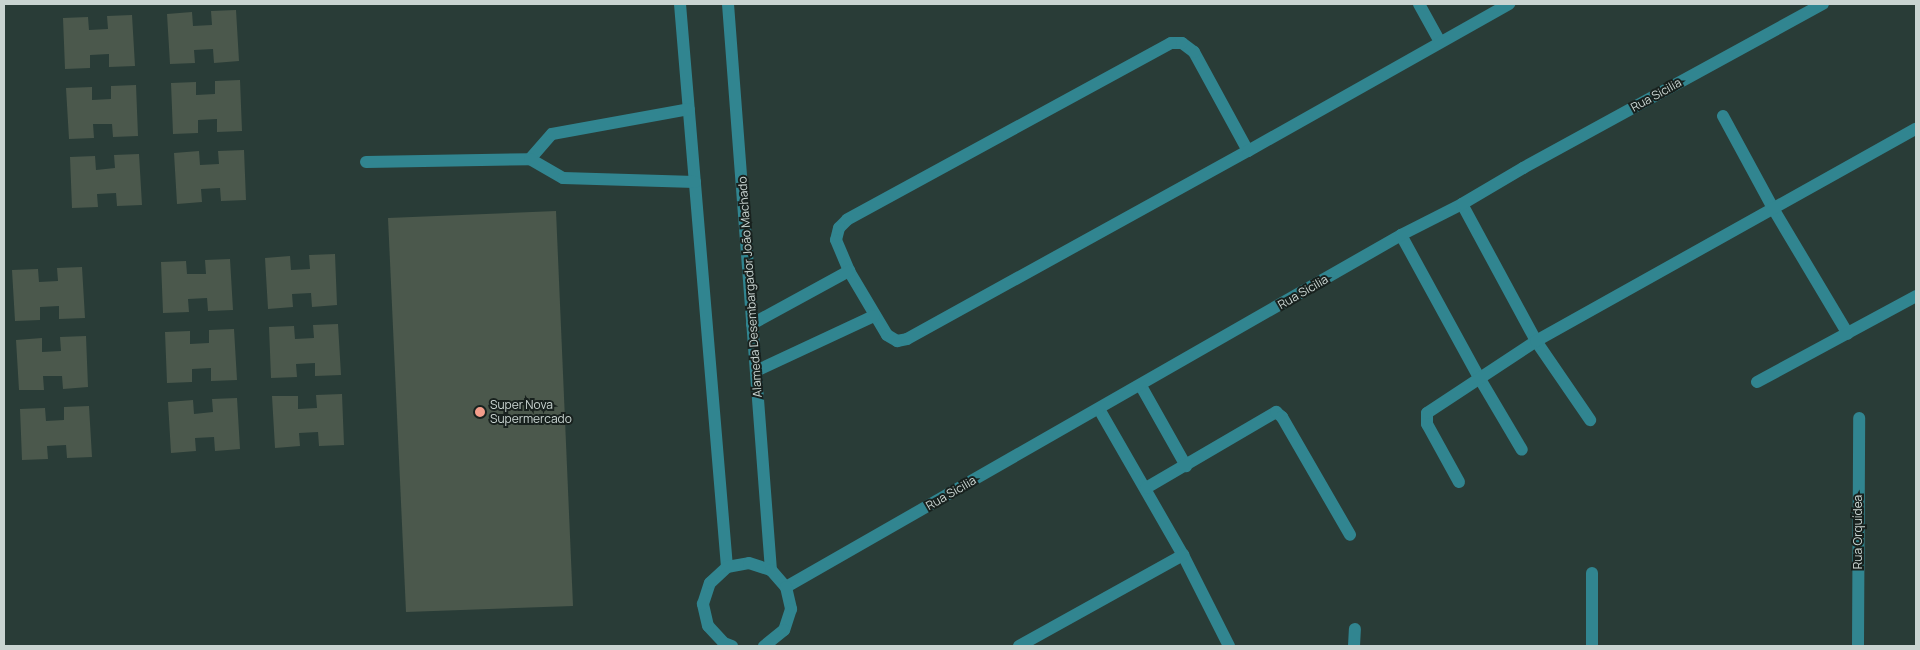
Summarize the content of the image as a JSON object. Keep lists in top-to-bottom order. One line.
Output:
{"streets":{"street":["Rua Sicilia","Alameda Desembargador João Machado","Rua Orquídea"]},"places":["Super Nova Supermercado"]}
